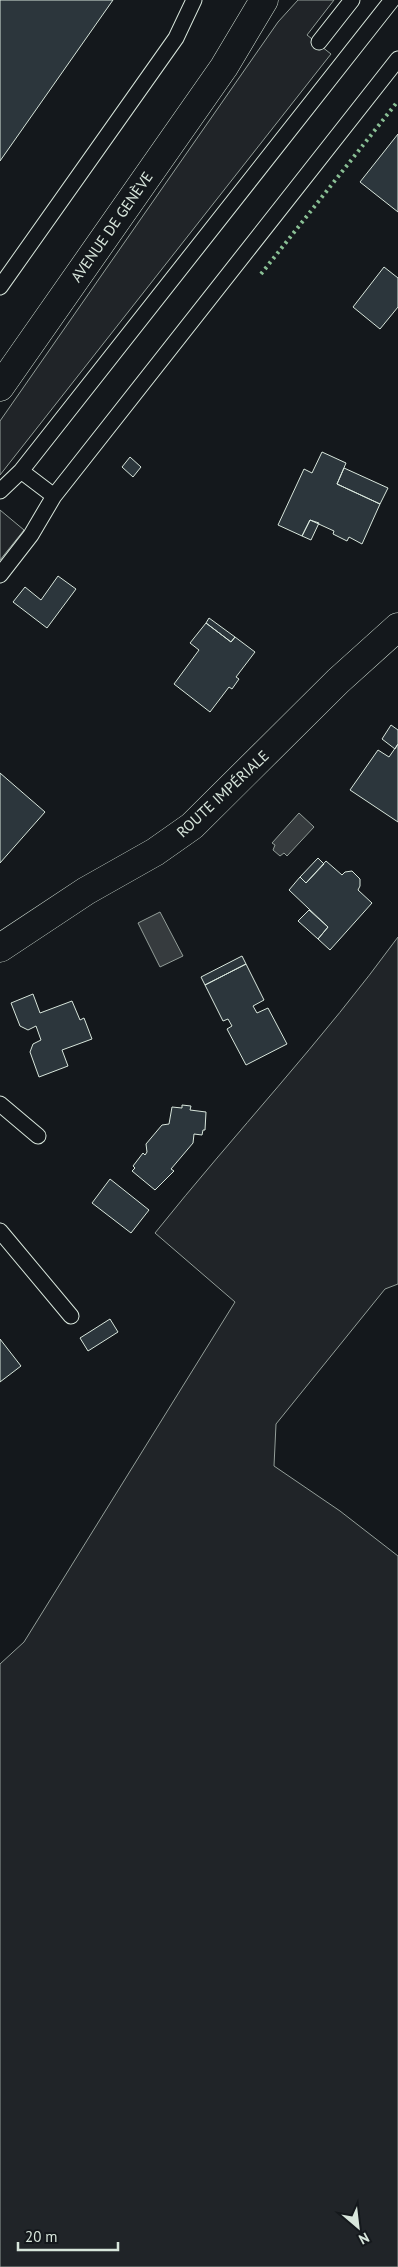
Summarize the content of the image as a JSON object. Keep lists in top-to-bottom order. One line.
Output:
{"streets":{"main road":["AVENUE DE GENÈVE","ROUTE IMPÉRIALE"]},"scale_bar":"20 m","north":"bottom right"}
